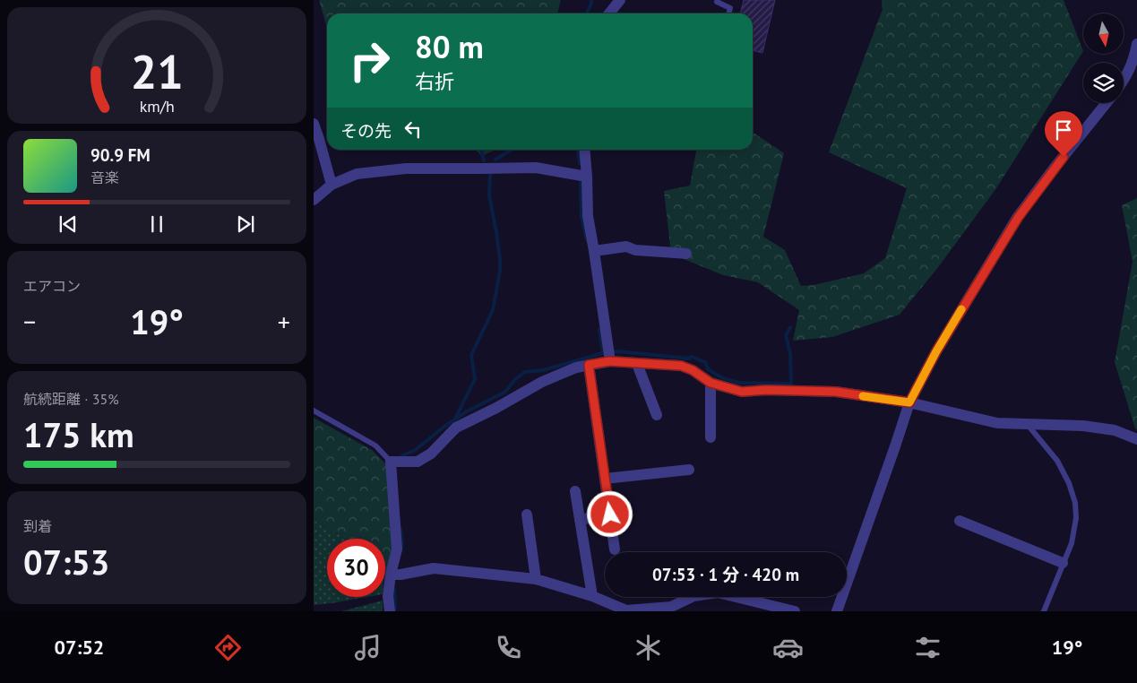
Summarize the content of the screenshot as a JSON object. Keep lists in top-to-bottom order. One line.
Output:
{"north":"bottom","page":{"turn":["80 m","右折"],"then":"その先","song":["90.9 FM","音楽"],"tile":["エアコン",["航続距離 · 35%","175 km"],["到着","07:53"]],"heat":["−","19°","+"],"limit":"30","trip":"07:53 · 1 分 · 420 m","tabs":["07:52","19°"],"gauge":["21","km/h"]}}
